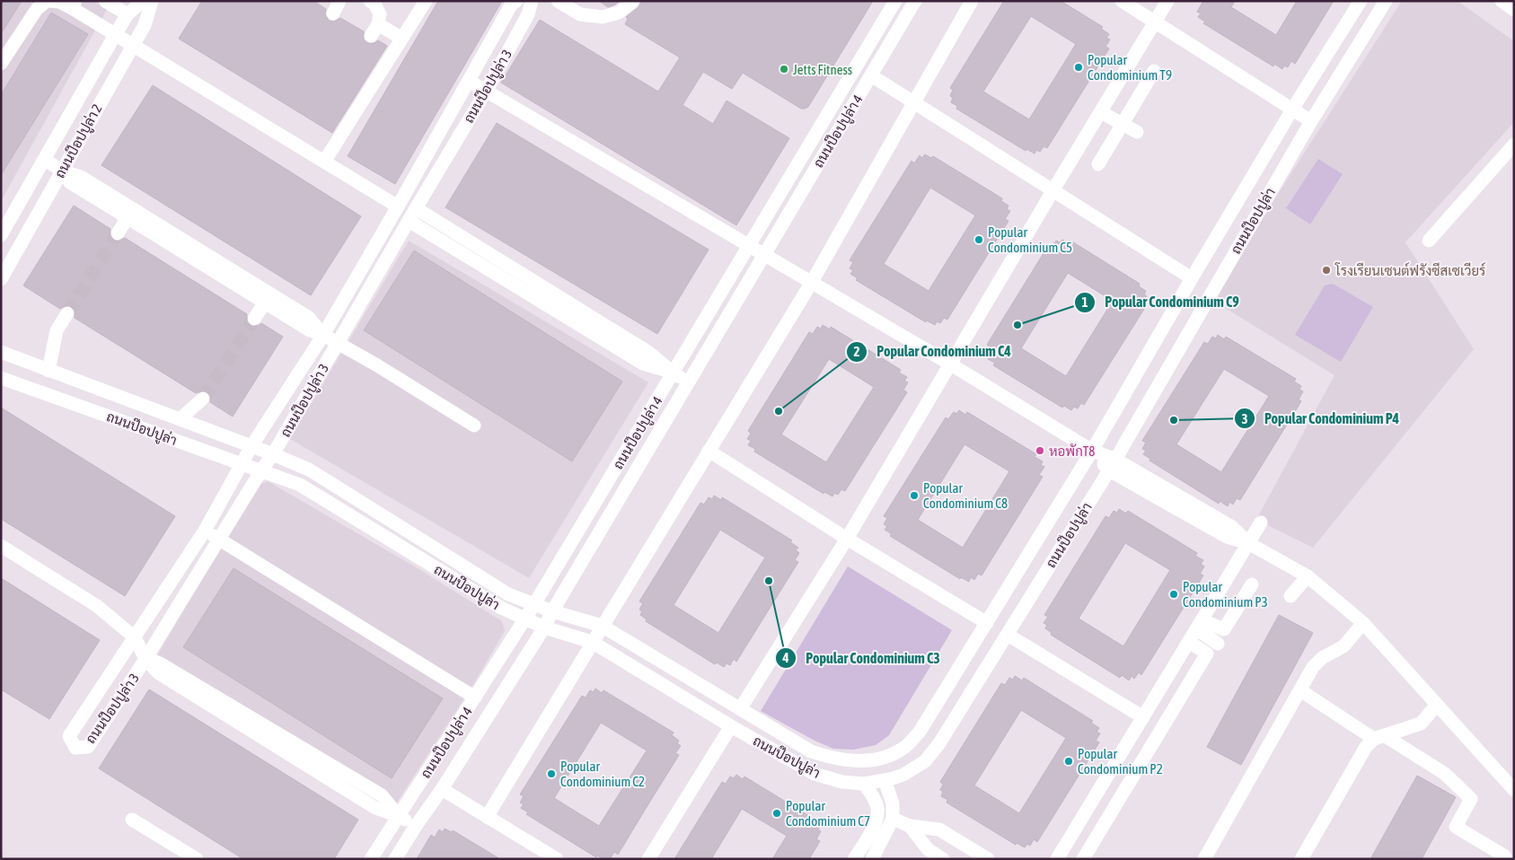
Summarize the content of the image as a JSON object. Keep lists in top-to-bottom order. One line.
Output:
{"streets":{"street":["ถนนป๊อปปูล่า 3","ถนนป๊อปปูล่า 4","ถนนป๊อปปูล่า 2","ถนนป๊อปปูล่า"]},"crossings":[["ถนนป๊อปปูล่า 3","ถนนป๊อปปูล่า"],["ถนนป๊อปปูล่า 4","ถนนป๊อปปูล่า"]],"places":["Popular Condominium T9","Jetts Fitness","Popular Condominium C5","โรงเรียนเซนต์ฟรังซีสเซเวียร์","Popular Condominium C9","Popular Condominium C4","Popular Condominium P4","หอพักT8","Popular Condominium C8","Popular Condominium C3","Popular Condominium P3","Popular Condominium P2","Popular Condominium C2","Popular Condominium C7"]}
